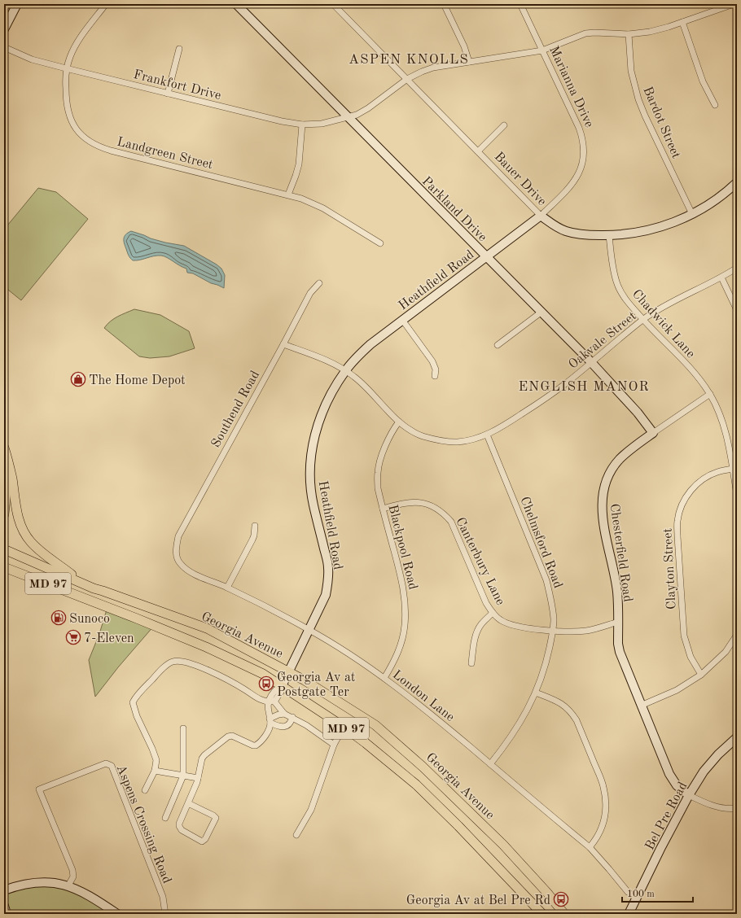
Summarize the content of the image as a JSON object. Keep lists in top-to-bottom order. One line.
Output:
{"streets":{"main road":["MD 97","Georgia Avenue"],"street":["Frankfort Drive","Marianna Drive","Bardot Street","Landgreen Street","Bauer Drive","Parkland Drive","Heathfield Road","Chadwick Lane","Oakvale Street","Southend Road","Chelmsford Road","Blackpool Road","Chesterfield Road","Canterbury Lane","Clayton Street","London Lane","Bel Pre Road","Aspens Crossing Road"]},"crossings":[["Frankfort Drive","Marianna Drive"],["Frankfort Drive","Bardot Street"],["Frankfort Drive","Landgreen Street"],["Frankfort Drive","Bauer Drive"],["Frankfort Drive","Parkland Drive"],["Marianna Drive","Bauer Drive"],["Marianna Drive","Parkland Drive"],["Marianna Drive","Heathfield Road"],["Bardot Street","Bauer Drive"],["Bauer Drive","Chadwick Lane"],["Parkland Drive","Heathfield Road"],["Parkland Drive","Oakvale Street"],["Parkland Drive","Chesterfield Road"],["Heathfield Road","Oakvale Street"],["Heathfield Road","Georgia Avenue"],["Heathfield Road","London Lane"],["Chadwick Lane","Oakvale Street"],["Chadwick Lane","Chesterfield Road"],["Chadwick Lane","Clayton Street"],["Oakvale Street","Southend Road"],["Oakvale Street","Chelmsford Road"],["Oakvale Street","Blackpool Road"],["Southend Road","London Lane"],["Chelmsford Road","Canterbury Lane"],["Chelmsford Road","London Lane"],["Blackpool Road","Canterbury Lane"],["Blackpool Road","London Lane"],["Chesterfield Road","Canterbury Lane"],["Chesterfield Road","Bel Pre Road"],["London Lane","Bel Pre Road"]],"districts":["ASPEN KNOLLS","ENGLISH MANOR"],"places":{"shop":["The Home Depot"],"fuel station":["Sunoco"],"supermarket":["7-Eleven"],"bus stop":["Georgia Av at Postgate Ter","Georgia Av at Bel Pre Rd"]},"scale_bar":"100 m"}
